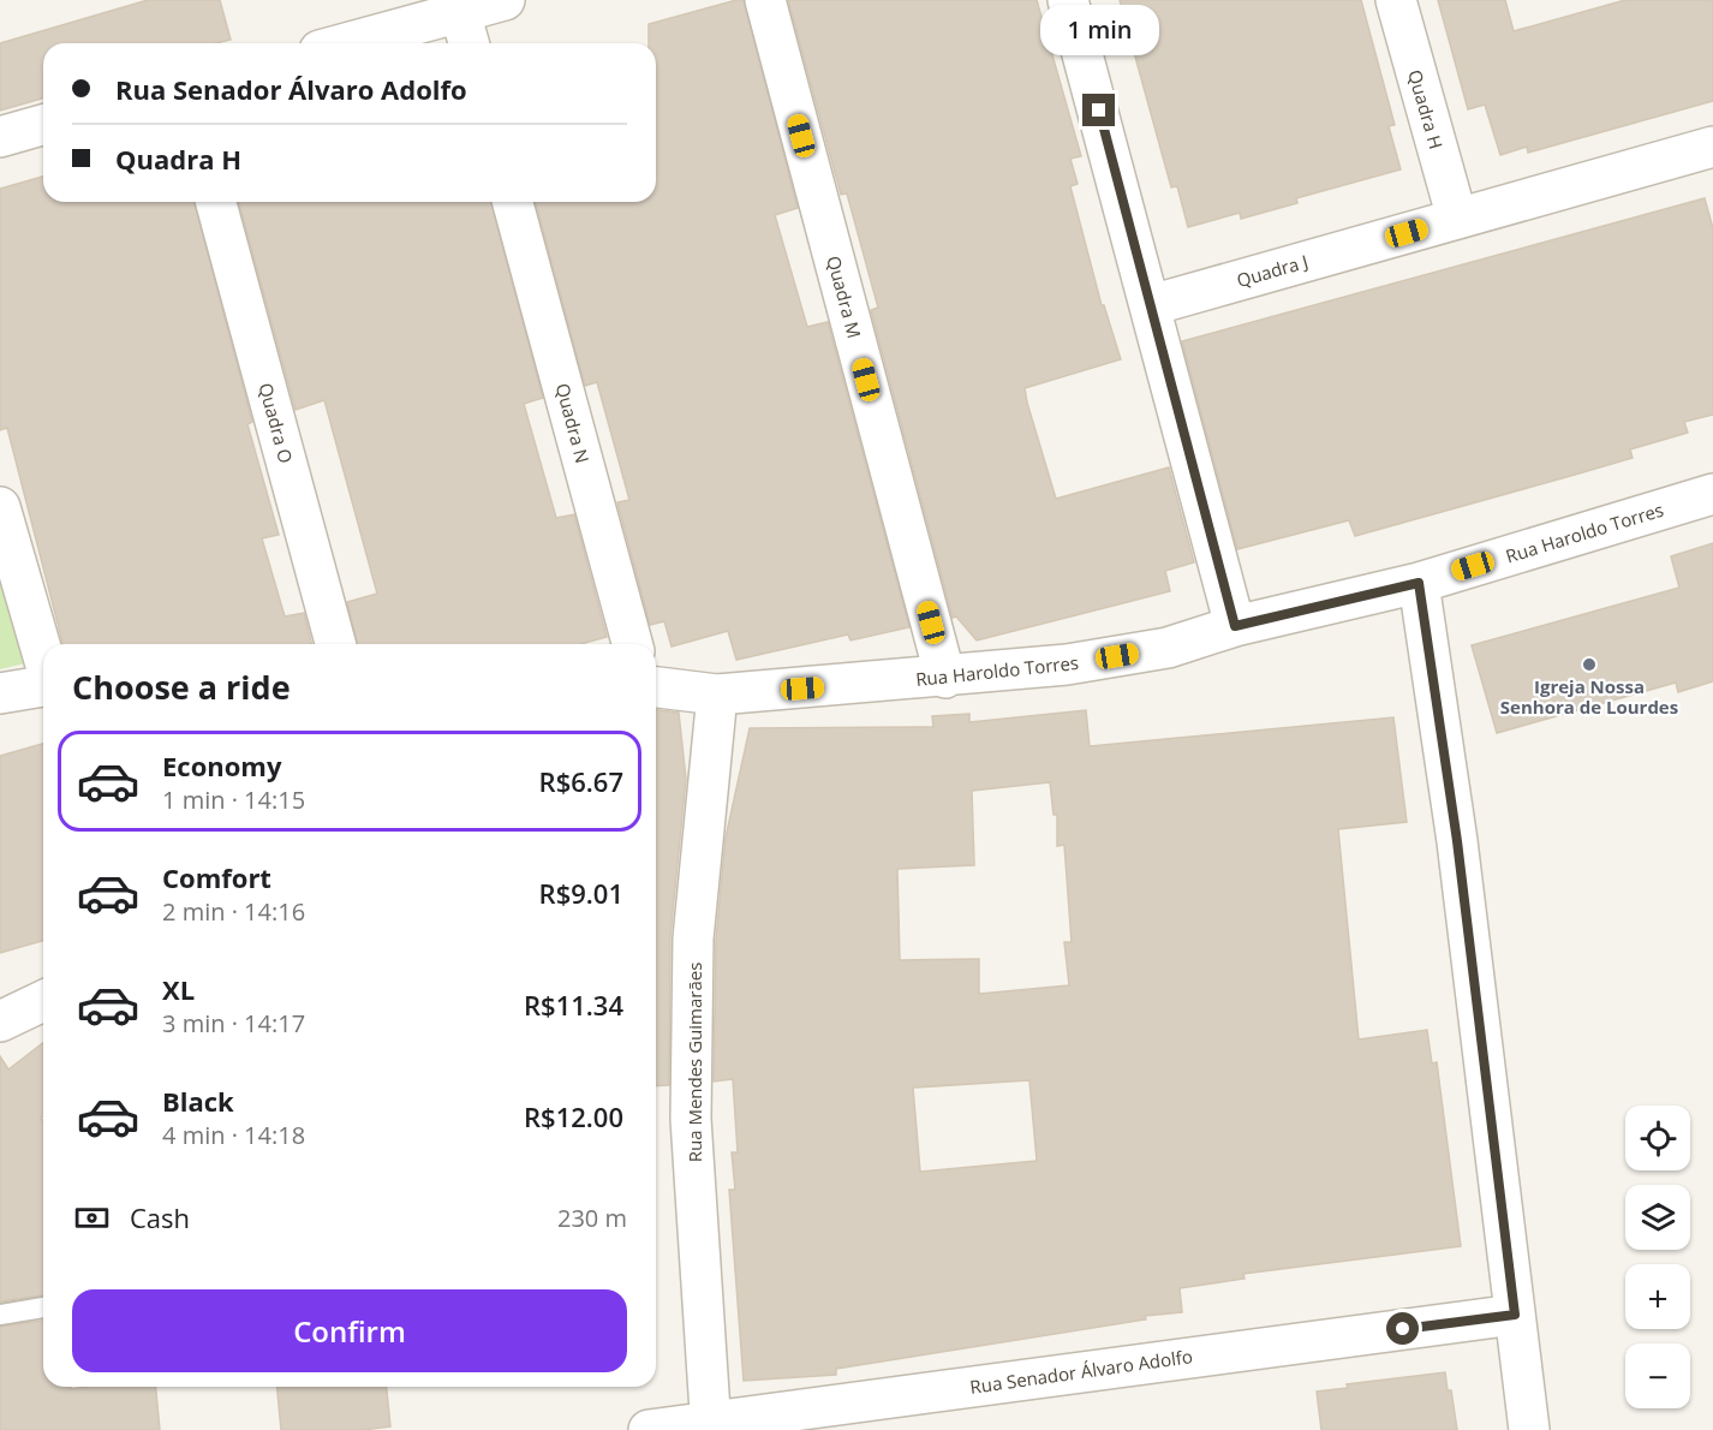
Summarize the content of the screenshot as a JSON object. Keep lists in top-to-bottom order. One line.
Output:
{"streets":{"street":["Quadra H","Quadra J","Quadra M","Quadra O","Quadra N","Rua Haroldo Torres","Rua Mendes Guimarães","Rua Senador Álvaro Adolfo"]},"crossings":[["Quadra H","Quadra J"],["Quadra M","Rua Haroldo Torres"],["Rua Haroldo Torres","Rua Mendes Guimarães"],["Rua Mendes Guimarães","Rua Senador Álvaro Adolfo"]],"places":["Igreja Nossa Senhora de Lourdes"],"page":{"bubble":"1 min","banner":["Rua Senador Álvaro Adolfo","Quadra H"],"heading":"Choose a ride","list":[{"name":"Economy","note":"1 min · 14:15","value":"R$6.67"},{"name":"Comfort","note":"2 min · 14:16","value":"R$9.01"},{"name":"XL","note":"3 min · 14:17","value":"R$11.34"},{"name":"Black","note":"4 min · 14:18","value":"R$12.00"}],"map_buttons":["+","−"],"pay":["Cash","230 m"],"buttons":"Confirm"}}
